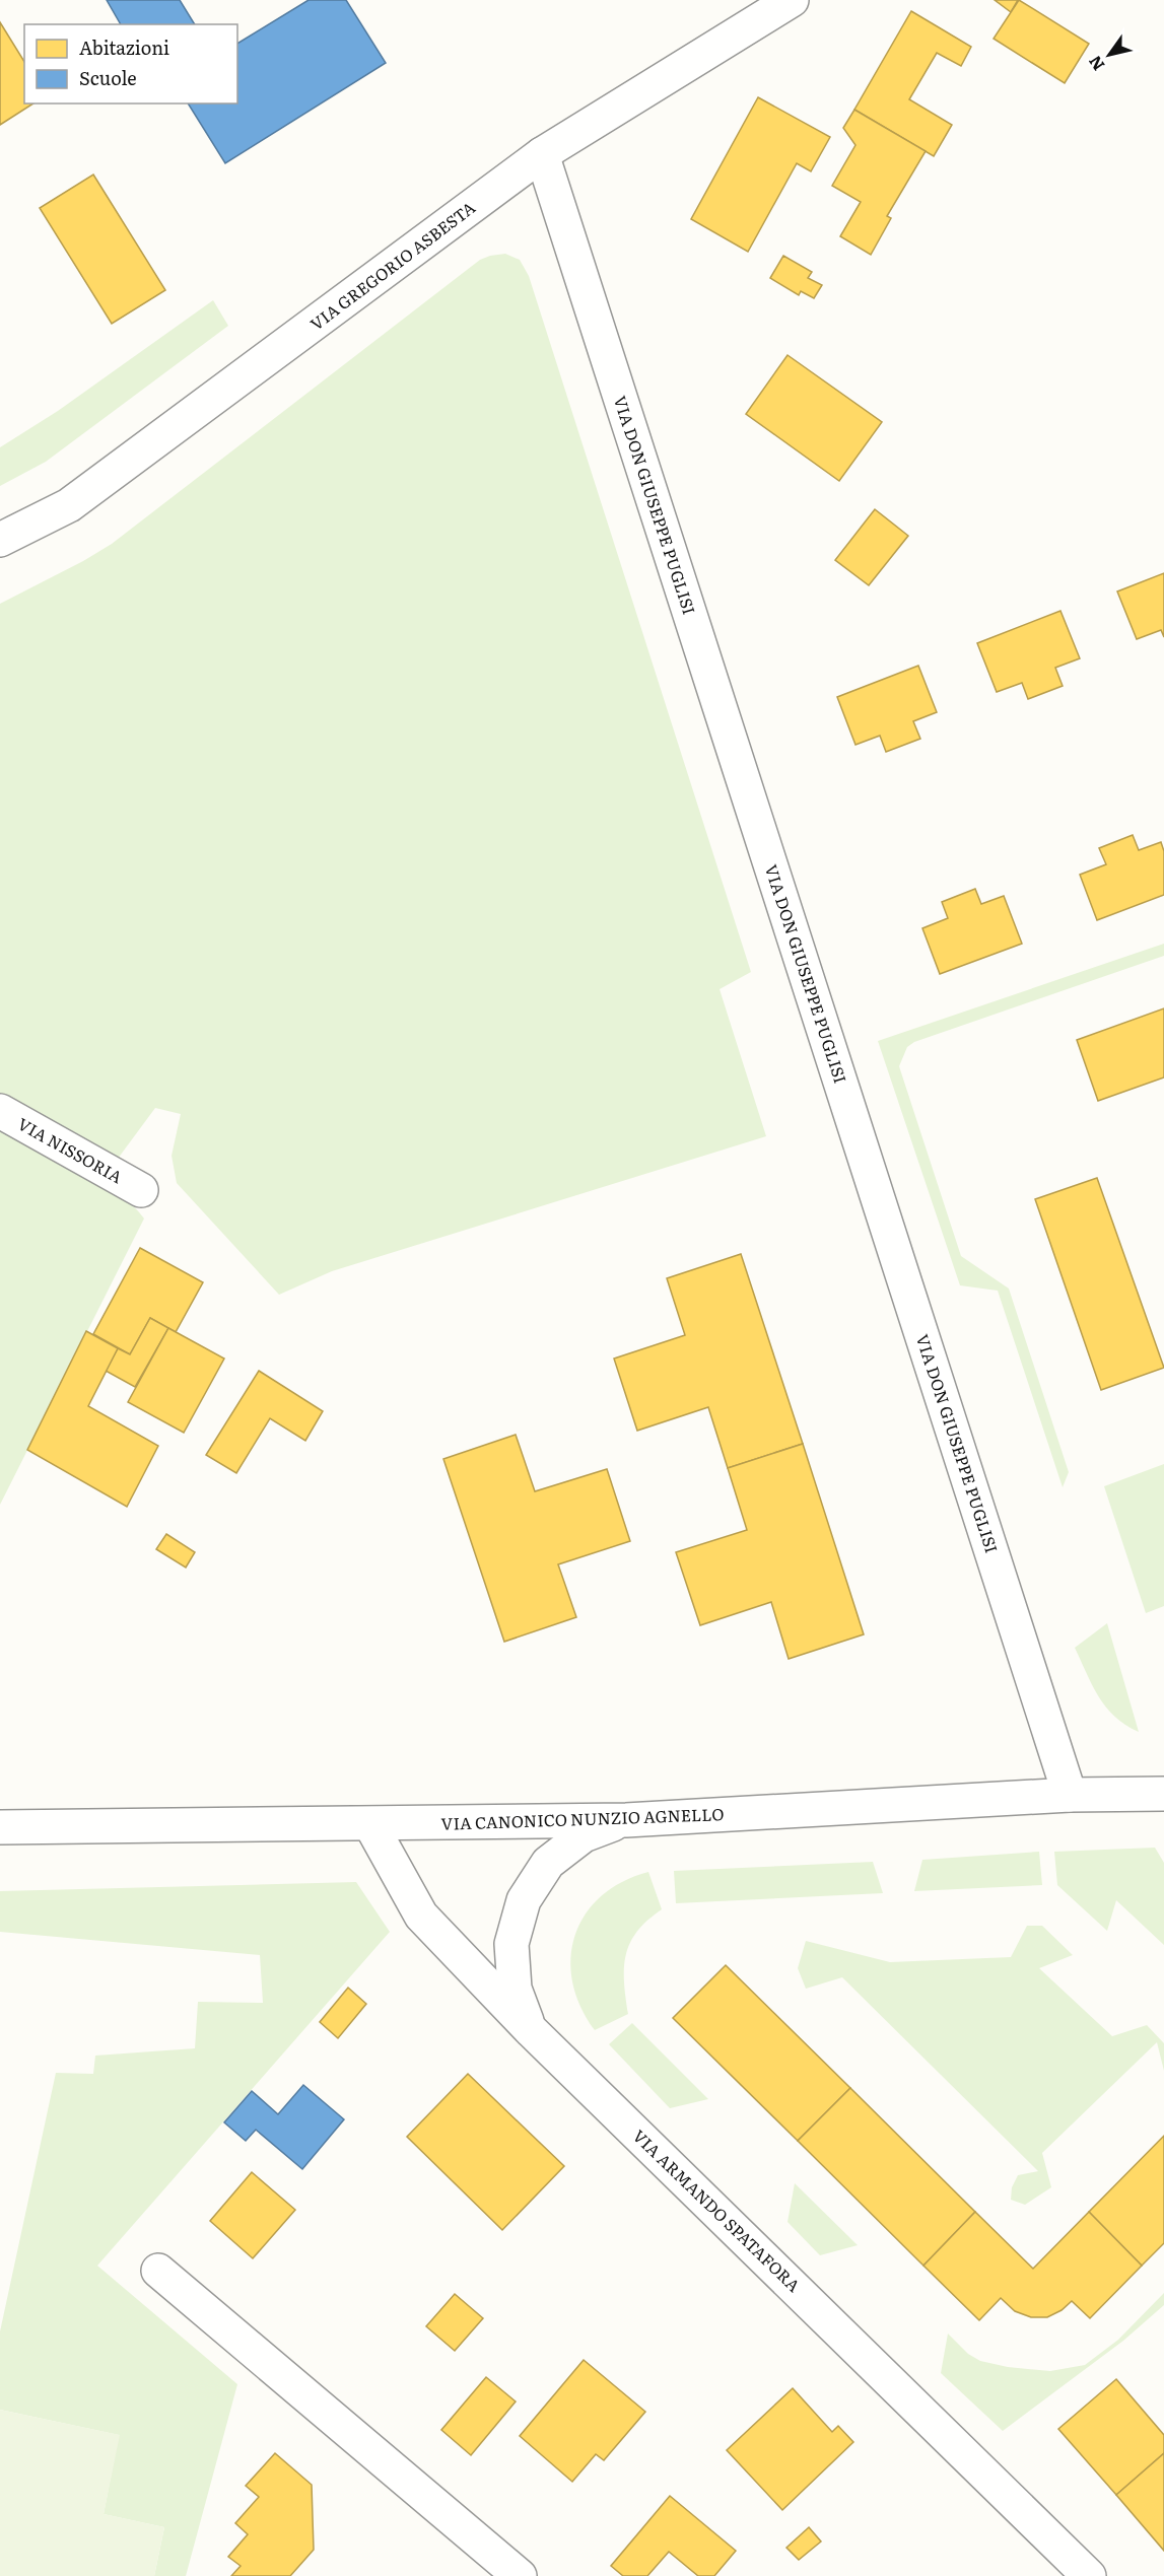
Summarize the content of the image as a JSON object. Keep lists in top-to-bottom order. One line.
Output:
{"streets":{"street":["VIA GREGORIO ASBESTA","VIA DON GIUSEPPE PUGLISI","VIA NISSORIA","VIA CANONICO NUNZIO AGNELLO","VIA ARMANDO SPATAFORA"]},"crossings":[["VIA GREGORIO ASBESTA","VIA DON GIUSEPPE PUGLISI"],["VIA DON GIUSEPPE PUGLISI","VIA CANONICO NUNZIO AGNELLO"],["VIA CANONICO NUNZIO AGNELLO","VIA ARMANDO SPATAFORA"]],"legend":["Abitazioni","Scuole"],"north":"bottom left"}
